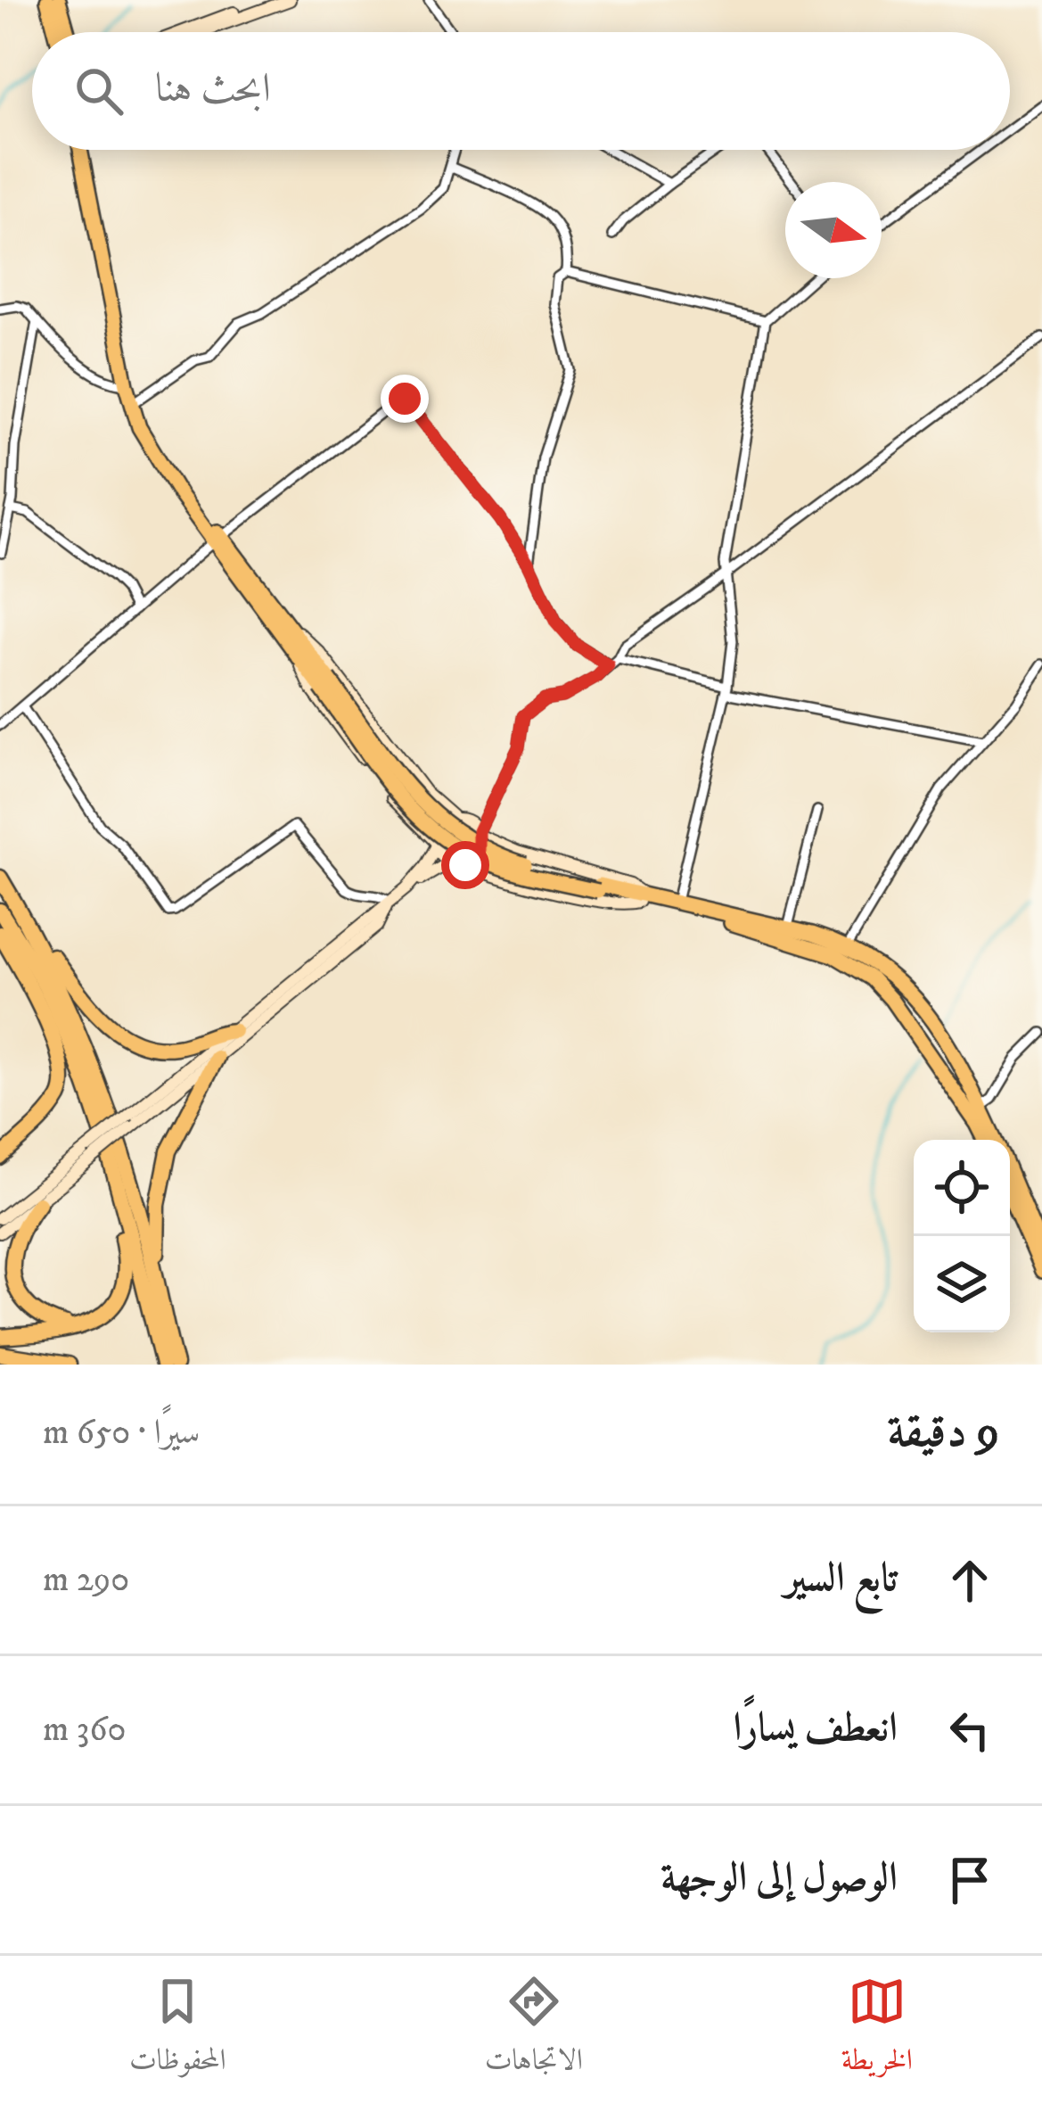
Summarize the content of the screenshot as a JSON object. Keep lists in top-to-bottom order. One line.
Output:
{"north":"right","page":{"search":"ابحث هنا","heading":["9 دقيقة","سيرًا · 650 m"],"list":[["تابع السير","290 m"],["انعطف يسارًا","360 m"],"الوصول إلى الوجهة"],"nav":["الخريطة","الاتجاهات","المحفوظات"]}}
